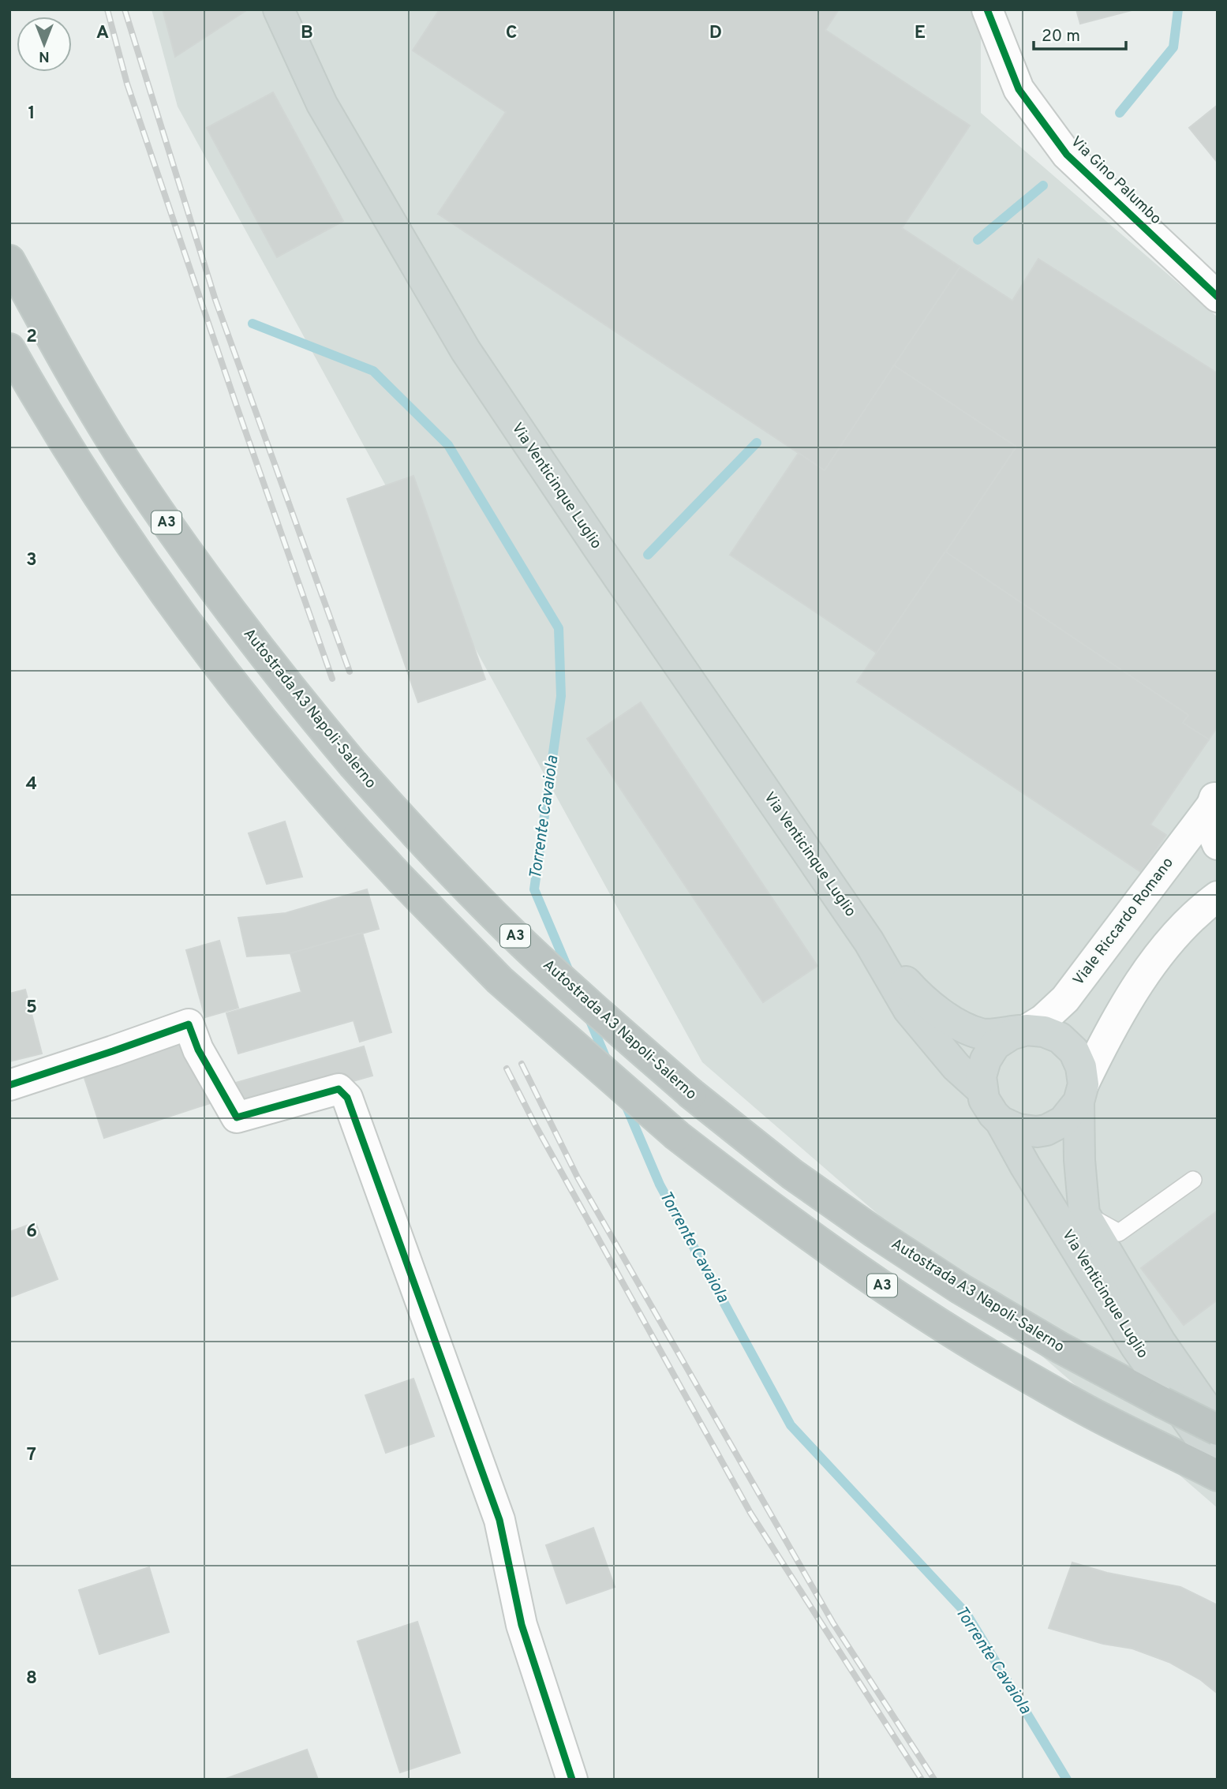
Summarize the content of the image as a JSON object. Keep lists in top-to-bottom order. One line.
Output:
{"streets":{"highway":["A3","Autostrada A3 Napoli-Salerno"],"main road":["Via Venticinque Luglio"],"street":["Via Gino Palumbo","Viale Riccardo Romano"]},"crossings":[["Via Venticinque Luglio","Autostrada A3 Napoli-Salerno"],["Via Venticinque Luglio","Viale Riccardo Romano"]],"water":["Torrente Cavaiola"],"scale_bar":"20 m","north":"bottom","grid":{"columns":["A","B","C","D","E"],"rows":["1","2","3","4","5","6","7","8"]}}
